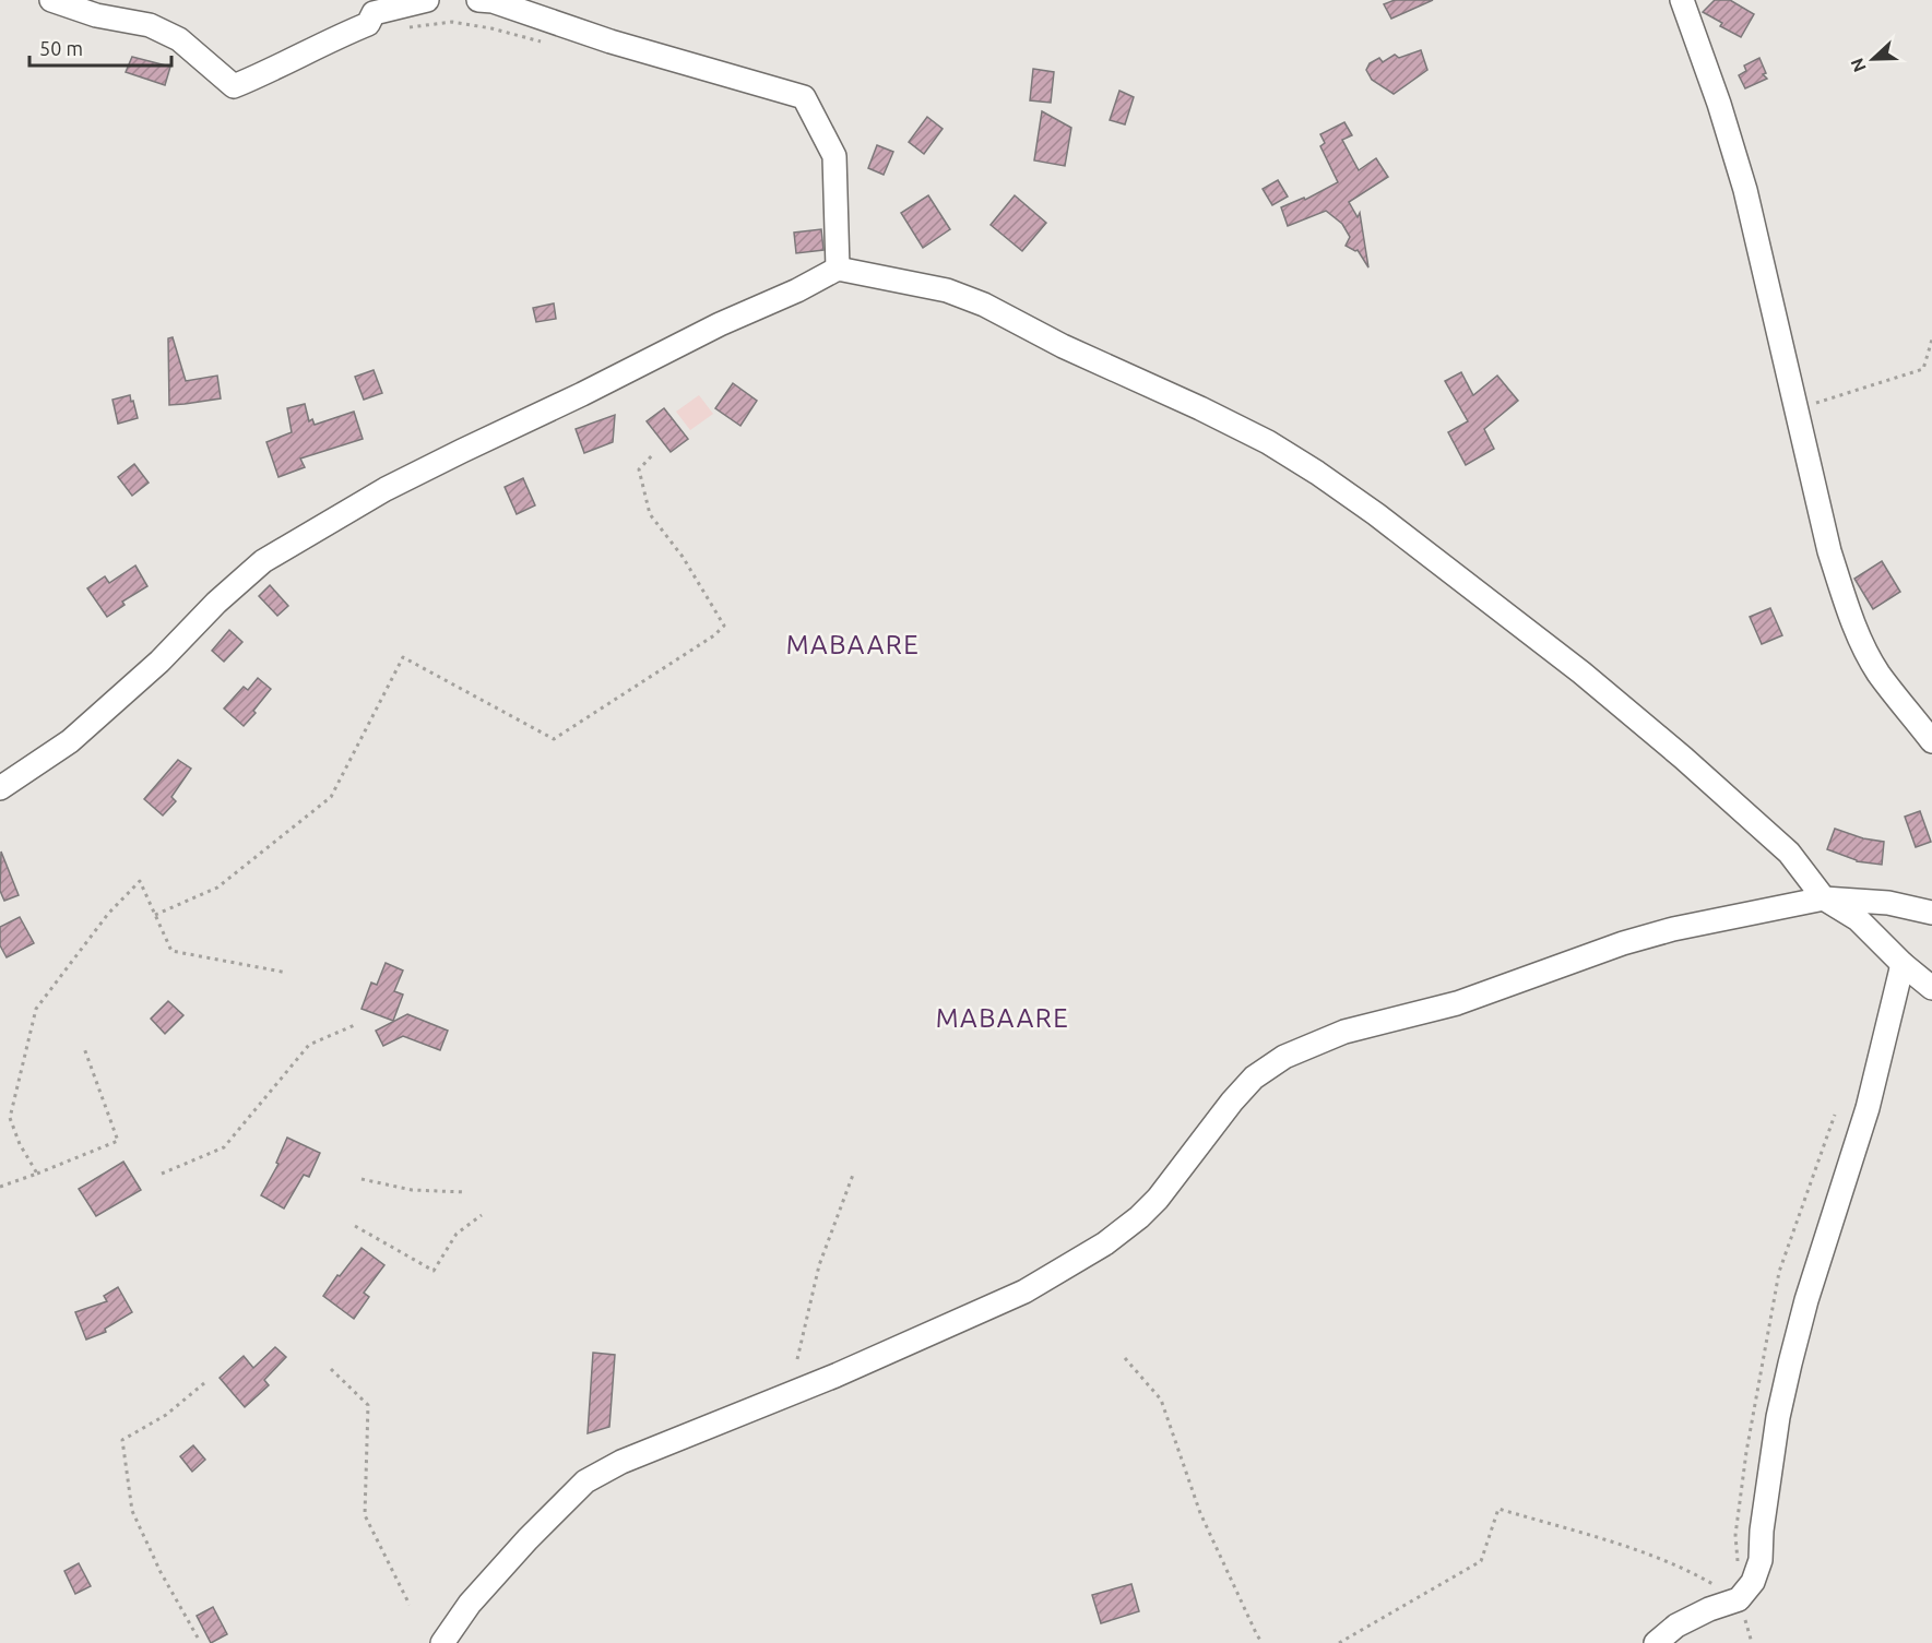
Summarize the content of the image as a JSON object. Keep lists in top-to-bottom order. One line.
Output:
{"districts":["MABAARE","MABAARE"],"scale_bar":"50 m","north":"left"}
